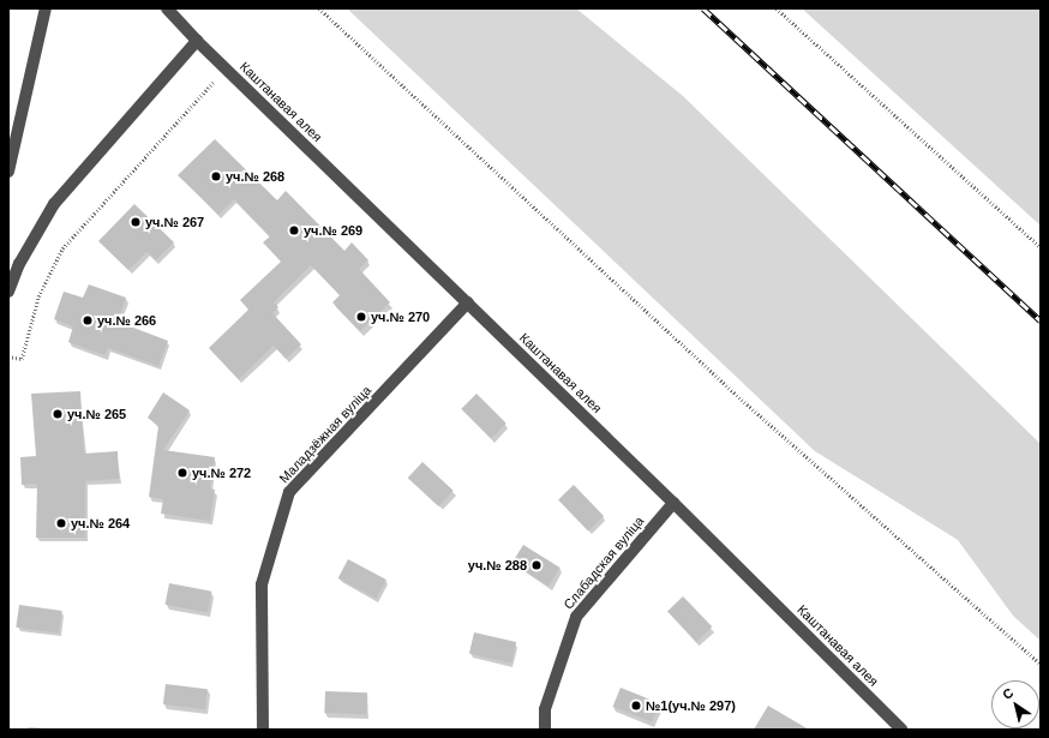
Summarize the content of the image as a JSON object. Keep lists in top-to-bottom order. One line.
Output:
{"streets":{"street":["Каштанавая алея","Маладзёжная вуліца","Слабадская вуліца"]},"crossings":[["Каштанавая алея","Маладзёжная вуліца"],["Каштанавая алея","Слабадская вуліца"]],"places":["уч.№ 268","уч.№ 267","уч.№ 269","уч.№ 270","уч.№ 266","уч.№ 265","уч.№ 272","уч.№ 264","уч.№ 288","№1(уч.№ 297)"],"north":"top left"}
